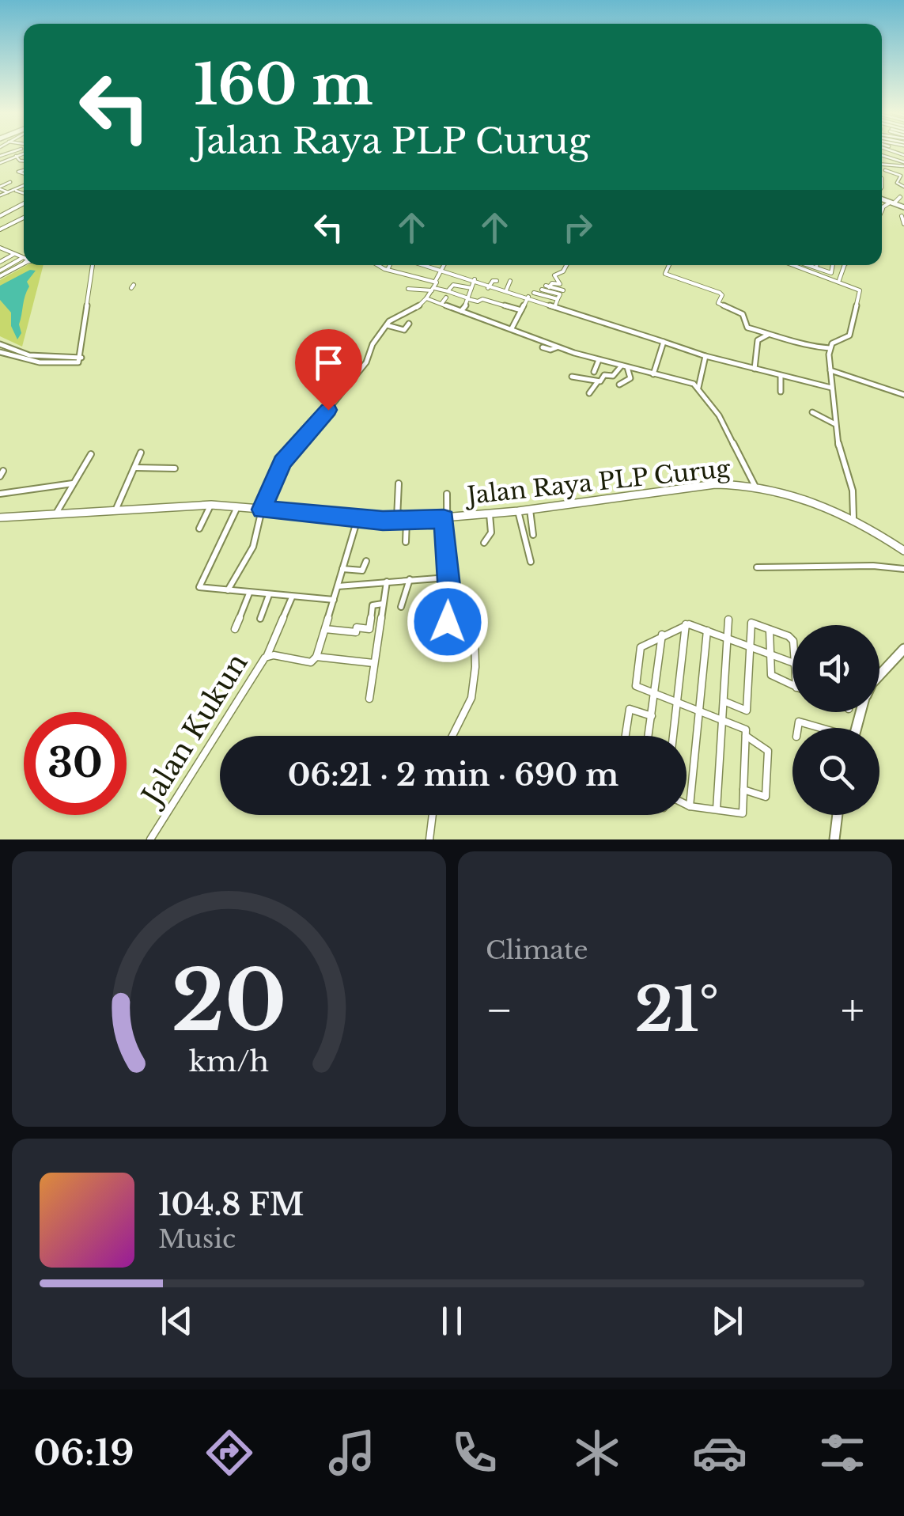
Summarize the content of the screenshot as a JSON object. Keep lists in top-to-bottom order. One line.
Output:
{"streets":{"main road":["Jalan Raya PLP Curug"],"street":["Jalan Kukun"]},"page":{"turn":["160 m","Jalan Raya PLP Curug"],"limit":"30","trip":"06:21 · 2 min · 690 m","tile":"Climate","heat":["−","21°","+"],"song":["104.8 FM","Music"],"tabs":"06:19","gauge":["20","km/h"]}}
